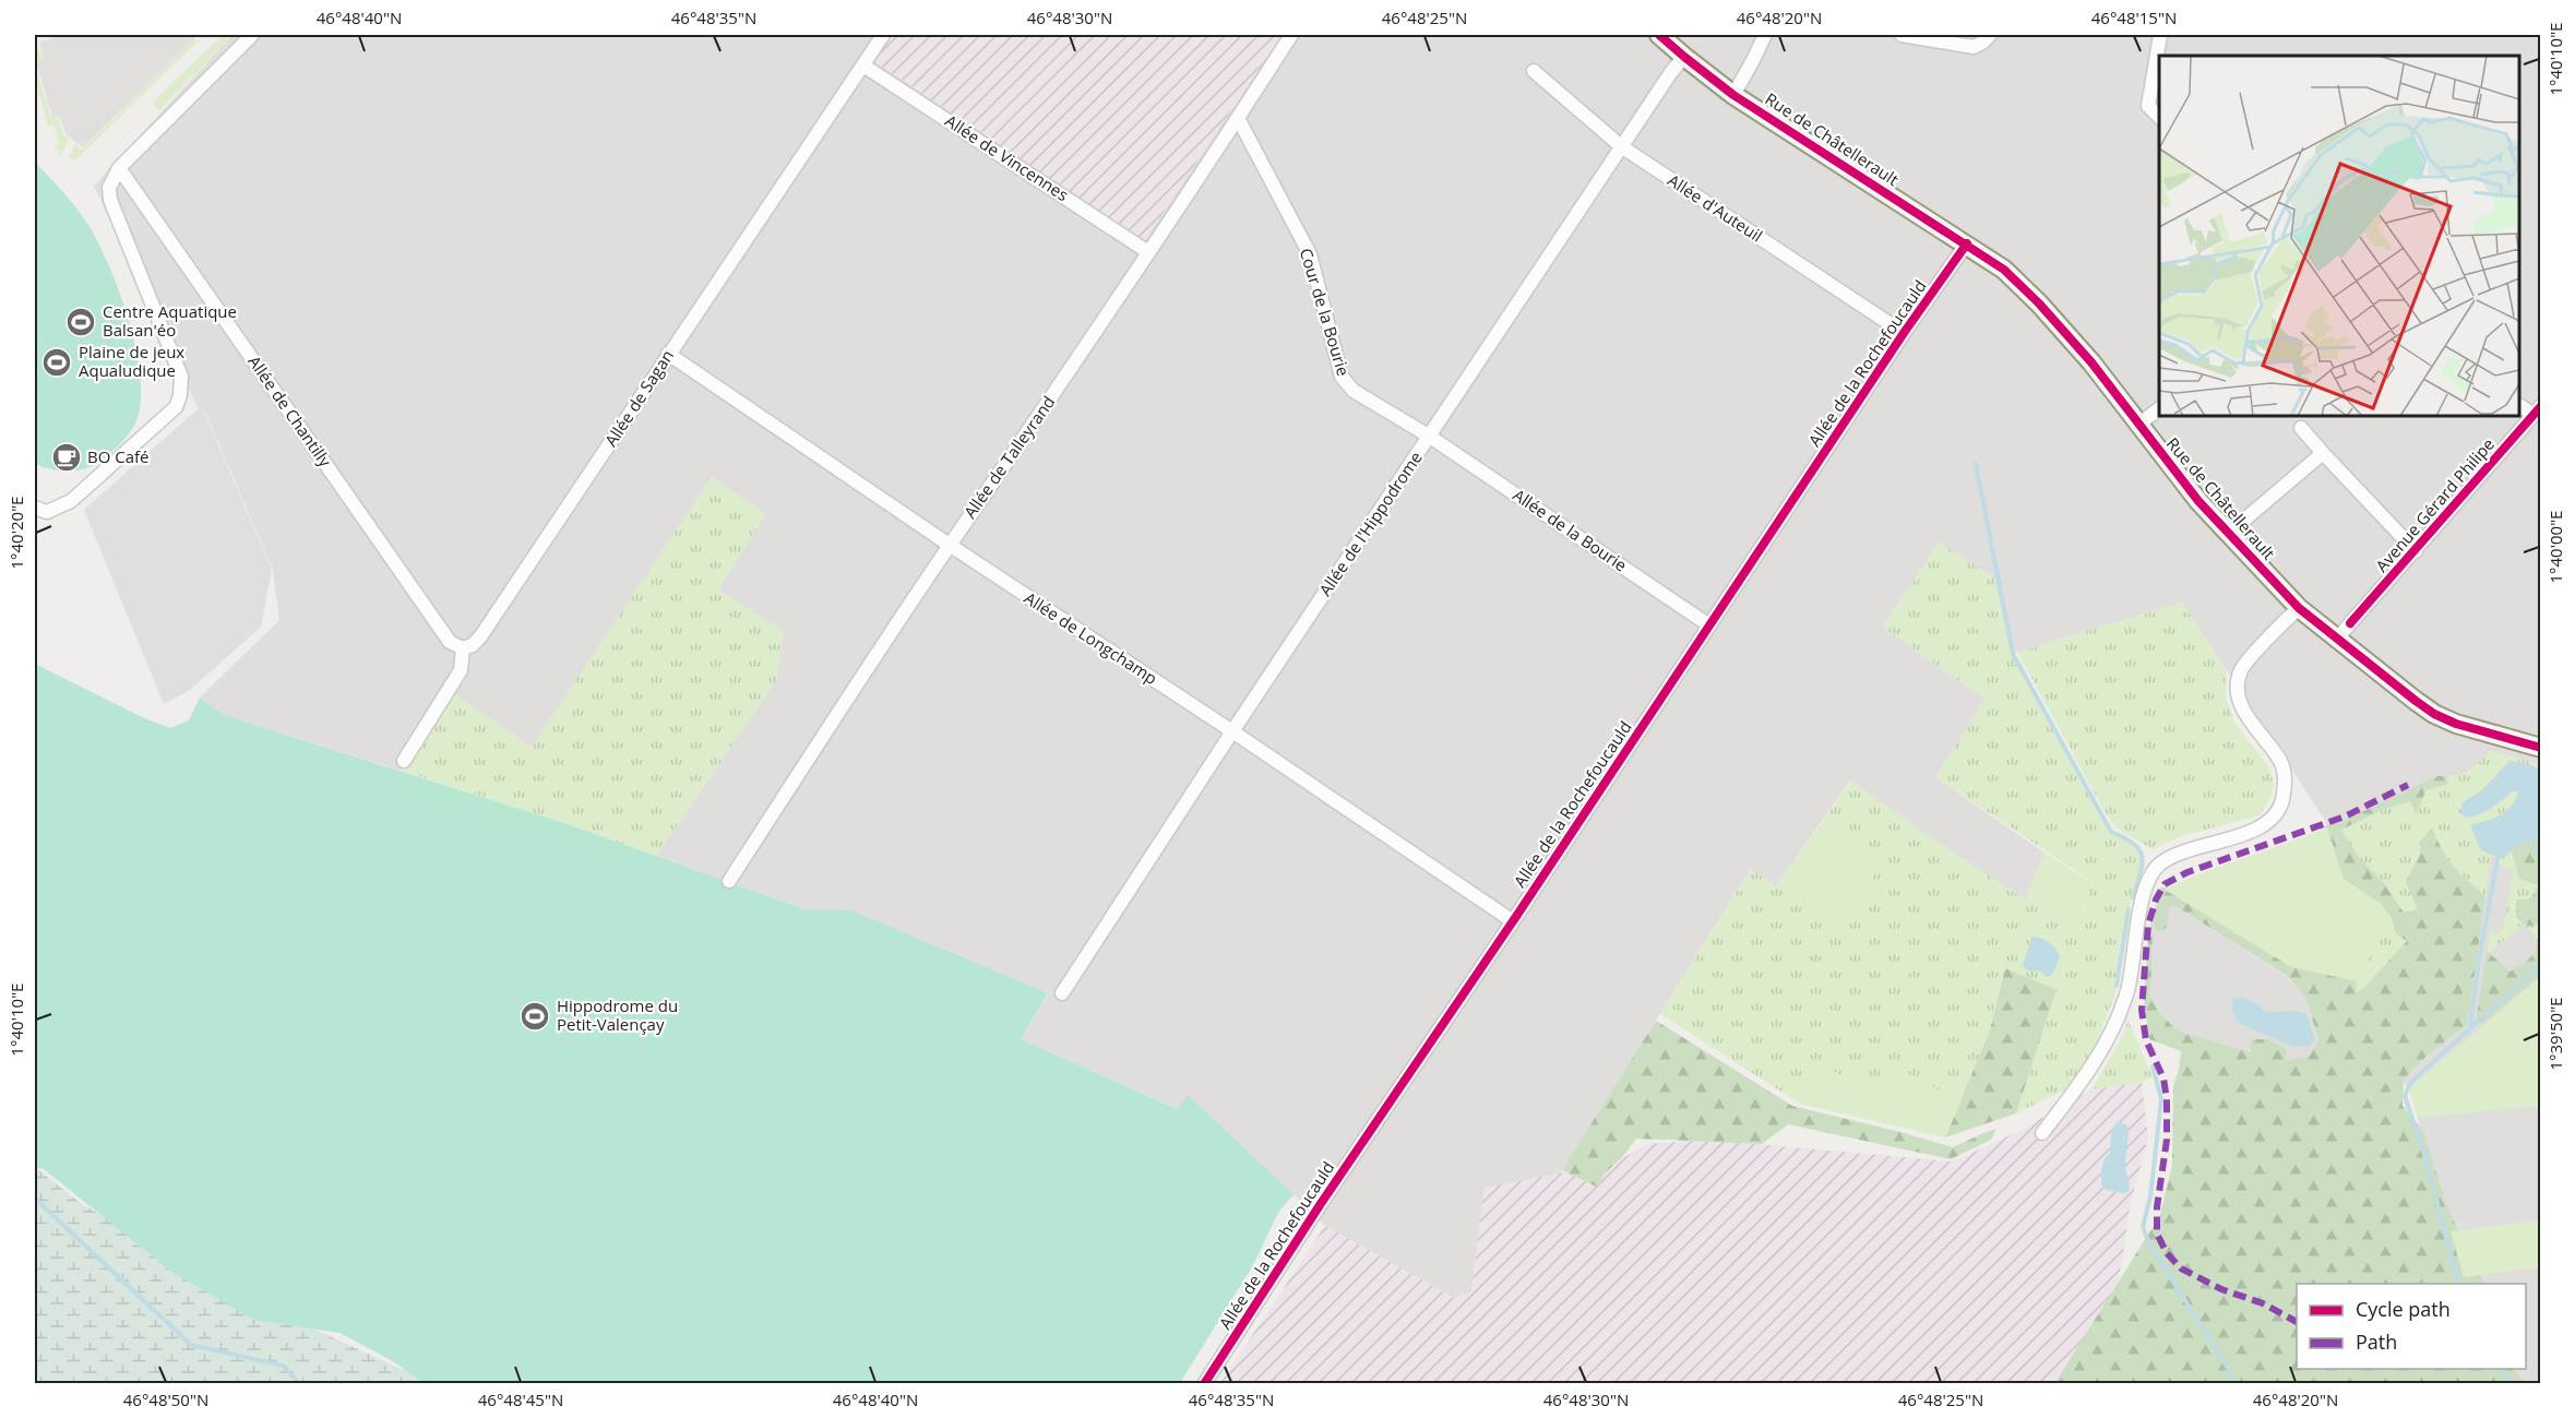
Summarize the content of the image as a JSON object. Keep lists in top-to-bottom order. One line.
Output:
{"streets":{"main road":["Rue de Châtellerault"],"street":["Allée de Vincennes","Allée d'Auteuil","Cour de la Bourie","Allée de la Rochefoucauld","Allée de Sagan","Allée de Chantilly","Allée de Talleyrand","Avenue Gérard Philipe","Allée de l'Hippodrome","Allée de la Bourie","Allée de Longchamp"]},"crossings":[["Rue de Châtellerault","Allée de la Rochefoucauld"],["Rue de Châtellerault","Avenue Gérard Philipe"],["Rue de Châtellerault","Allée de l'Hippodrome"],["Allée de Vincennes","Allée de Sagan"],["Allée de Vincennes","Allée de Talleyrand"],["Allée d'Auteuil","Allée de la Rochefoucauld"],["Allée d'Auteuil","Allée de l'Hippodrome"],["Cour de la Bourie","Allée de Talleyrand"],["Cour de la Bourie","Allée de l'Hippodrome"],["Cour de la Bourie","Allée de la Bourie"],["Allée de la Rochefoucauld","Allée de la Bourie"],["Allée de la Rochefoucauld","Allée de Longchamp"],["Allée de Sagan","Allée de Chantilly"],["Allée de Sagan","Allée de Longchamp"],["Allée de Talleyrand","Allée de Longchamp"],["Allée de l'Hippodrome","Allée de la Bourie"],["Allée de l'Hippodrome","Allée de Longchamp"]],"places":{"sports":["Centre Aquatique Balsan'éo","Plaine de jeux Aqualudique","Hippodrome du Petit-Valençay"],"cafe":["BO Café"]},"legend":["Cycle path","Path"],"coordinates":["46°48'40\"N","46°48'35\"N","46°48'30\"N","46°48'25\"N","46°48'20\"N","46°48'15\"N","1°40'10\"E","1°40'20\"E","1°40'00\"E","1°39'50\"E","46°48'50\"N","46°48'45\"N"]}
